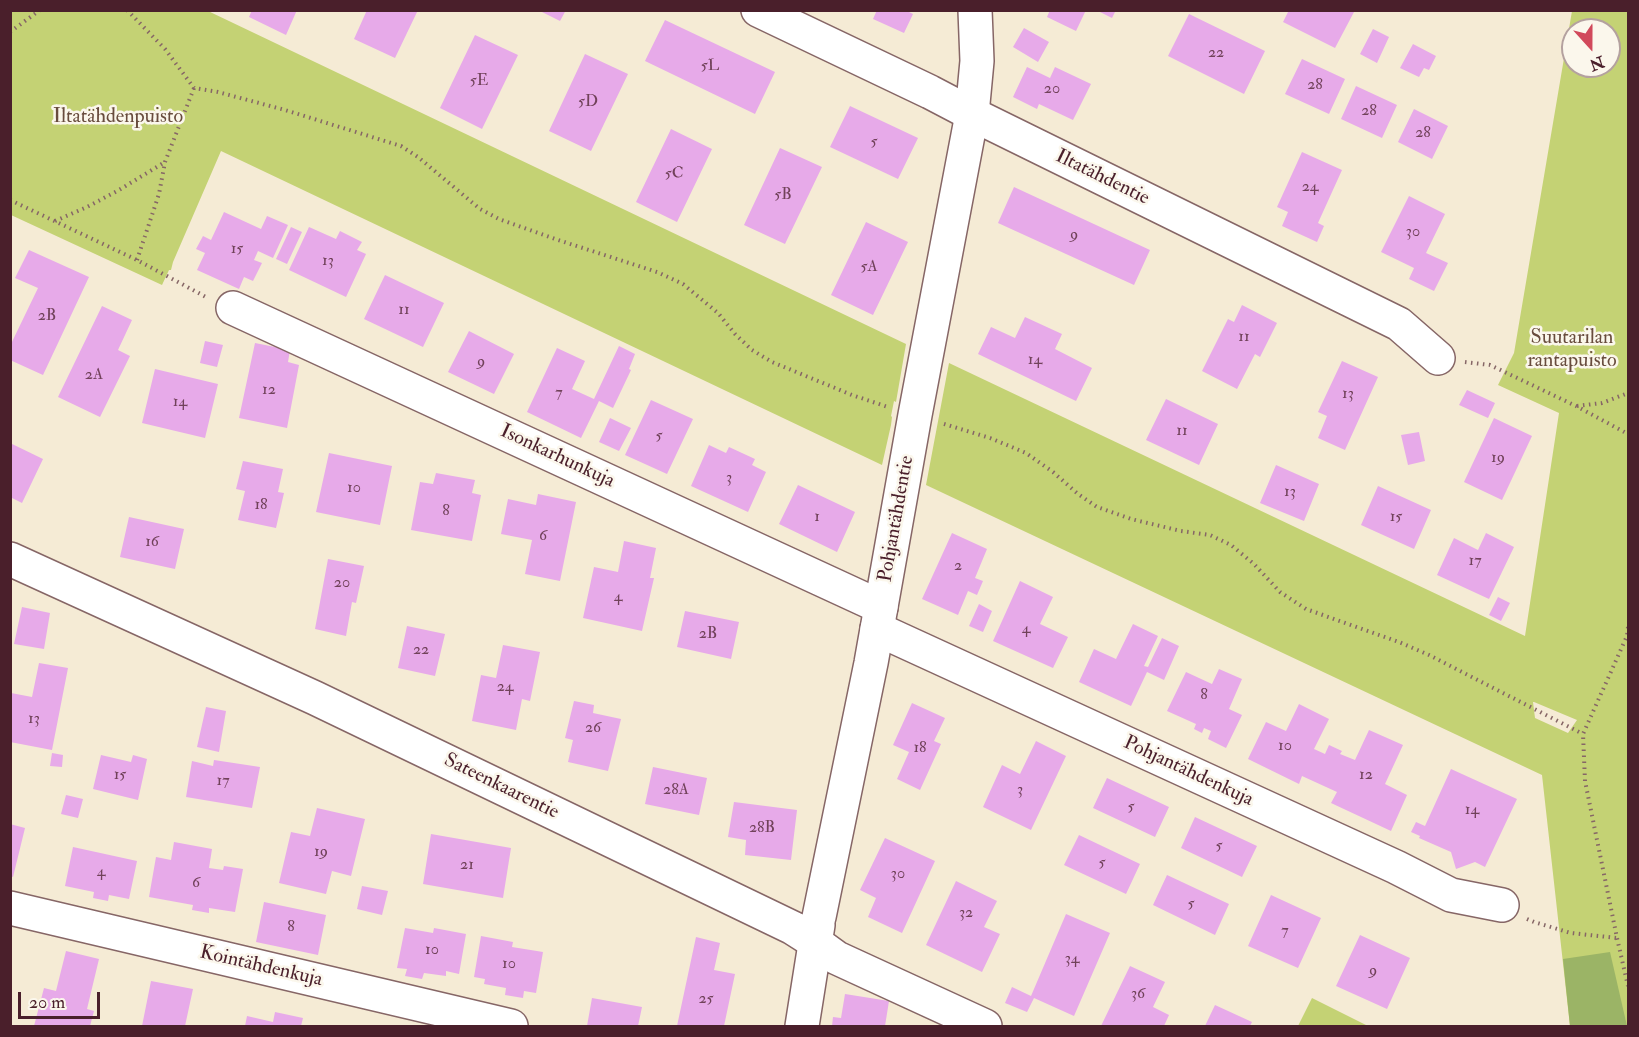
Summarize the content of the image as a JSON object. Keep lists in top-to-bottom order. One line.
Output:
{"streets":{"street":["Iltatähdentie","Isonkarhunkuja","Pohjantähdentie","Pohjantähdenkuja","Sateenkaarentie","Kointähdenkuja"]},"crossings":[["Iltatähdentie","Pohjantähdentie"],["Isonkarhunkuja","Pohjantähdentie"],["Isonkarhunkuja","Pohjantähdenkuja"],["Pohjantähdentie","Pohjantähdenkuja"],["Pohjantähdentie","Sateenkaarentie"]],"parks":["Iltatähdenpuisto","Suutarilan rantapuisto"],"house_numbers":["22","5L","5E","28","20","5D","28","28","5","5C","24","5B","30","9","15","13","5A","11","2B","11","14","9","2A","12","7","13","14","11","5","19","3","10","13","18","8","1","15","6","16","17","2","20","4","4","2B","22","24","8","13","26","10","18","15","12","17","28A","3","5","14","28B","5","19","5","21","4","30","6","5","32","8","7","10","34","10","9","36","25"],"scale_bar":"20 m","north":"bottom"}
